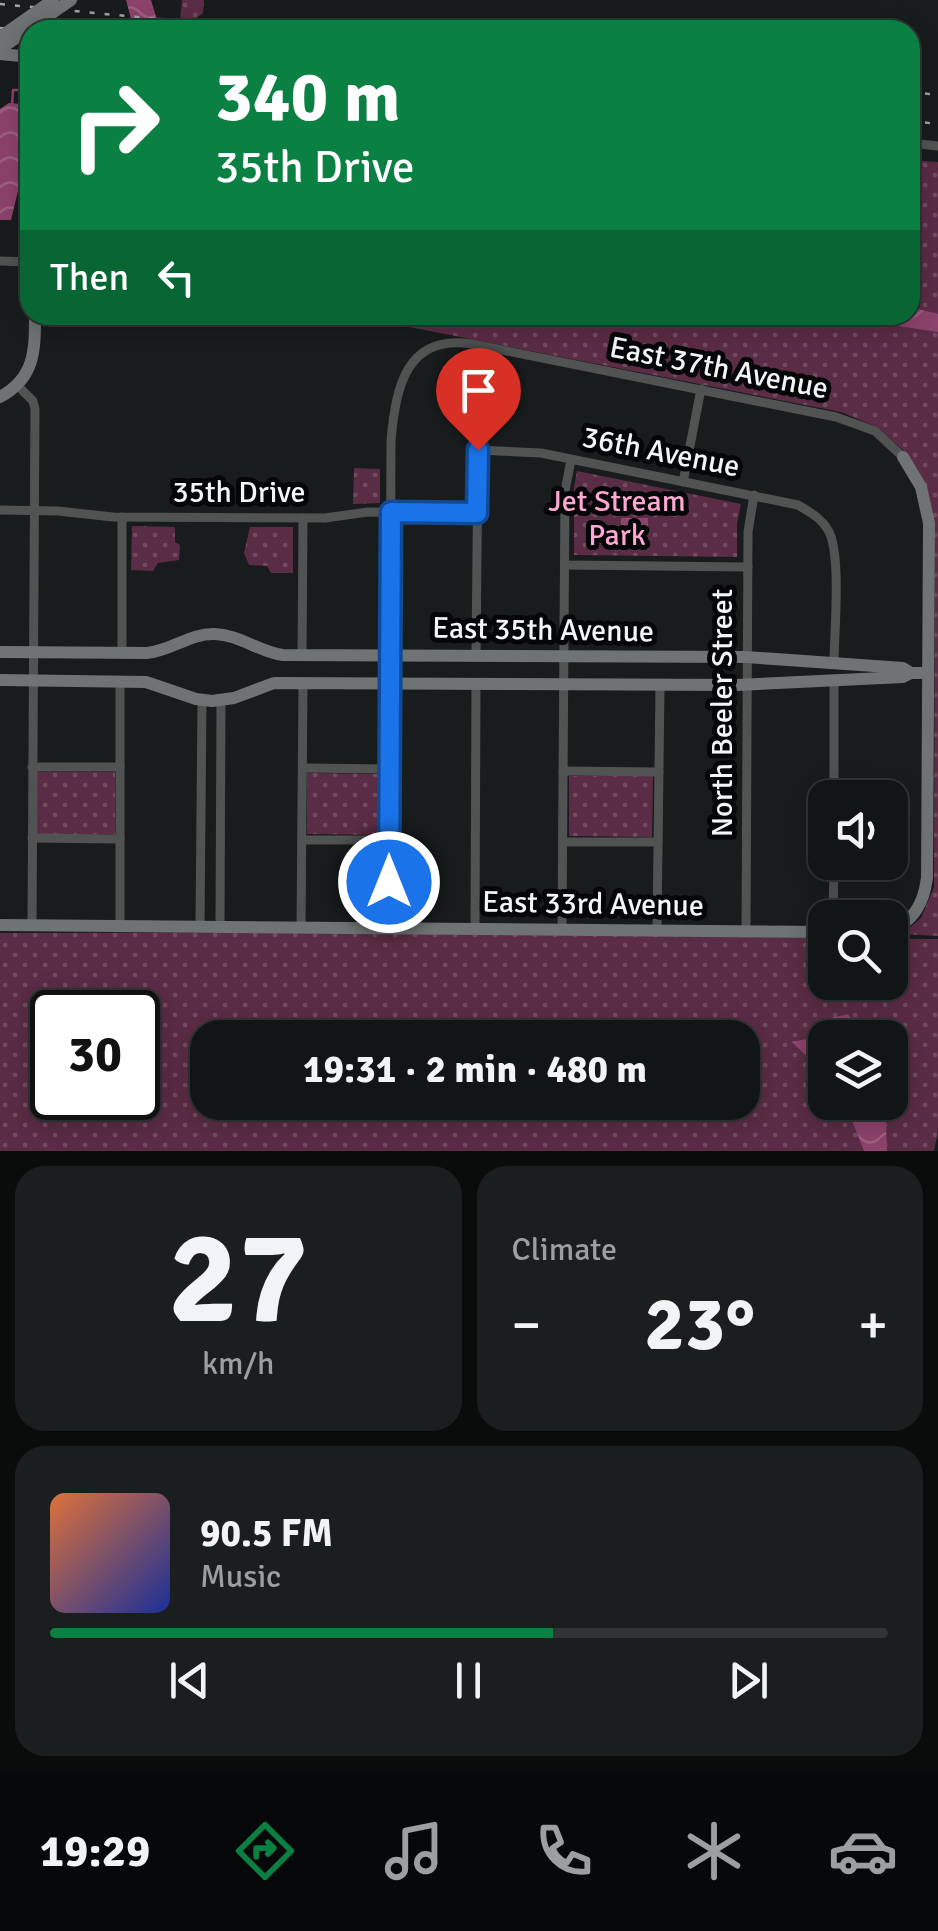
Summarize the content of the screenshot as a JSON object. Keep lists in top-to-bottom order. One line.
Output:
{"streets":{"street":["East 37th Avenue","36th Avenue","35th Drive","East 35th Avenue","North Beeler Street","East 33rd Avenue"]},"crossings":[["East 37th Avenue","35th Drive"],["36th Avenue","East 35th Avenue"],["36th Avenue","North Beeler Street"],["East 35th Avenue","North Beeler Street"],["North Beeler Street","East 33rd Avenue"]],"parks":["Jet Stream Park"],"page":{"turn":["340 m","35th Drive"],"then":"Then","limit":"30","trip":"19:31 · 2 min · 480 m","tile":[["27","km/h"],"Climate"],"heat":["−","23°","+"],"song":["90.5 FM","Music"],"tabs":"19:29"}}
